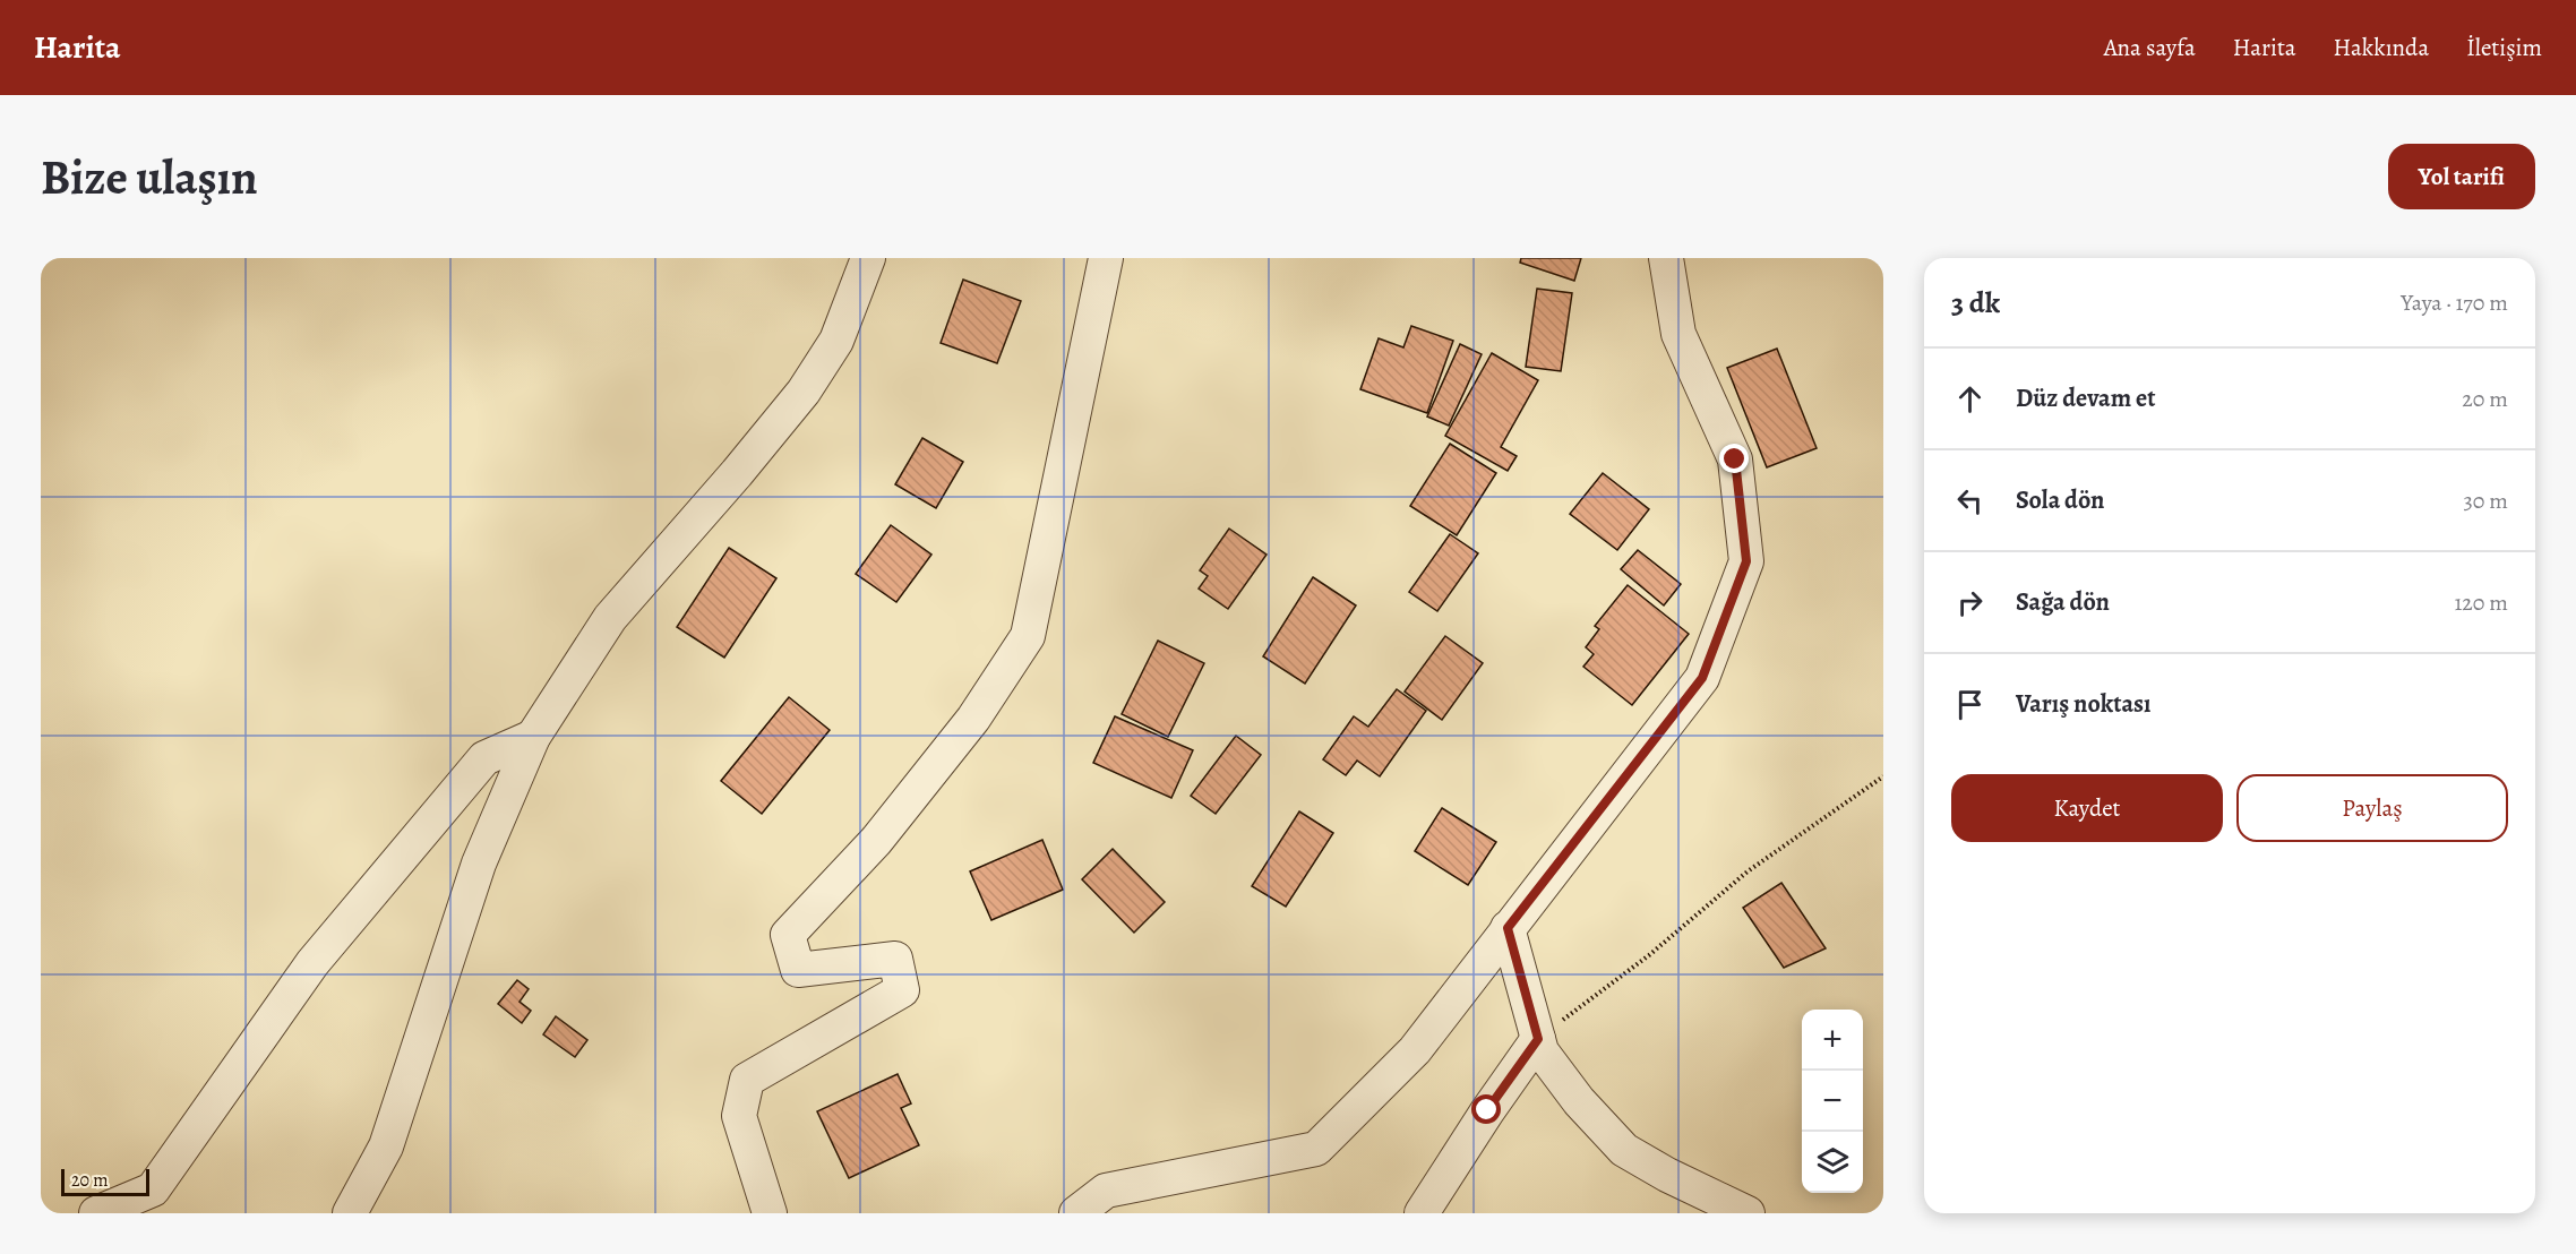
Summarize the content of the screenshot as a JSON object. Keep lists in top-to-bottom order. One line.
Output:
{"scale_bar":"20 m","page":{"header":"Harita","nav":["Ana sayfa","Harita","Hakkında","İletişim"],"buttons":["Yol tarifi",["Kaydet","Paylaş"]],"title":"Bize ulaşın","heading":["3 dk","Yaya · 170 m"],"list":[["Düz devam et","20 m"],["Sola dön","30 m"],["Sağa dön","120 m"],"Varış noktası"],"map_buttons":["+","−"],"scale":"20 m"}}
